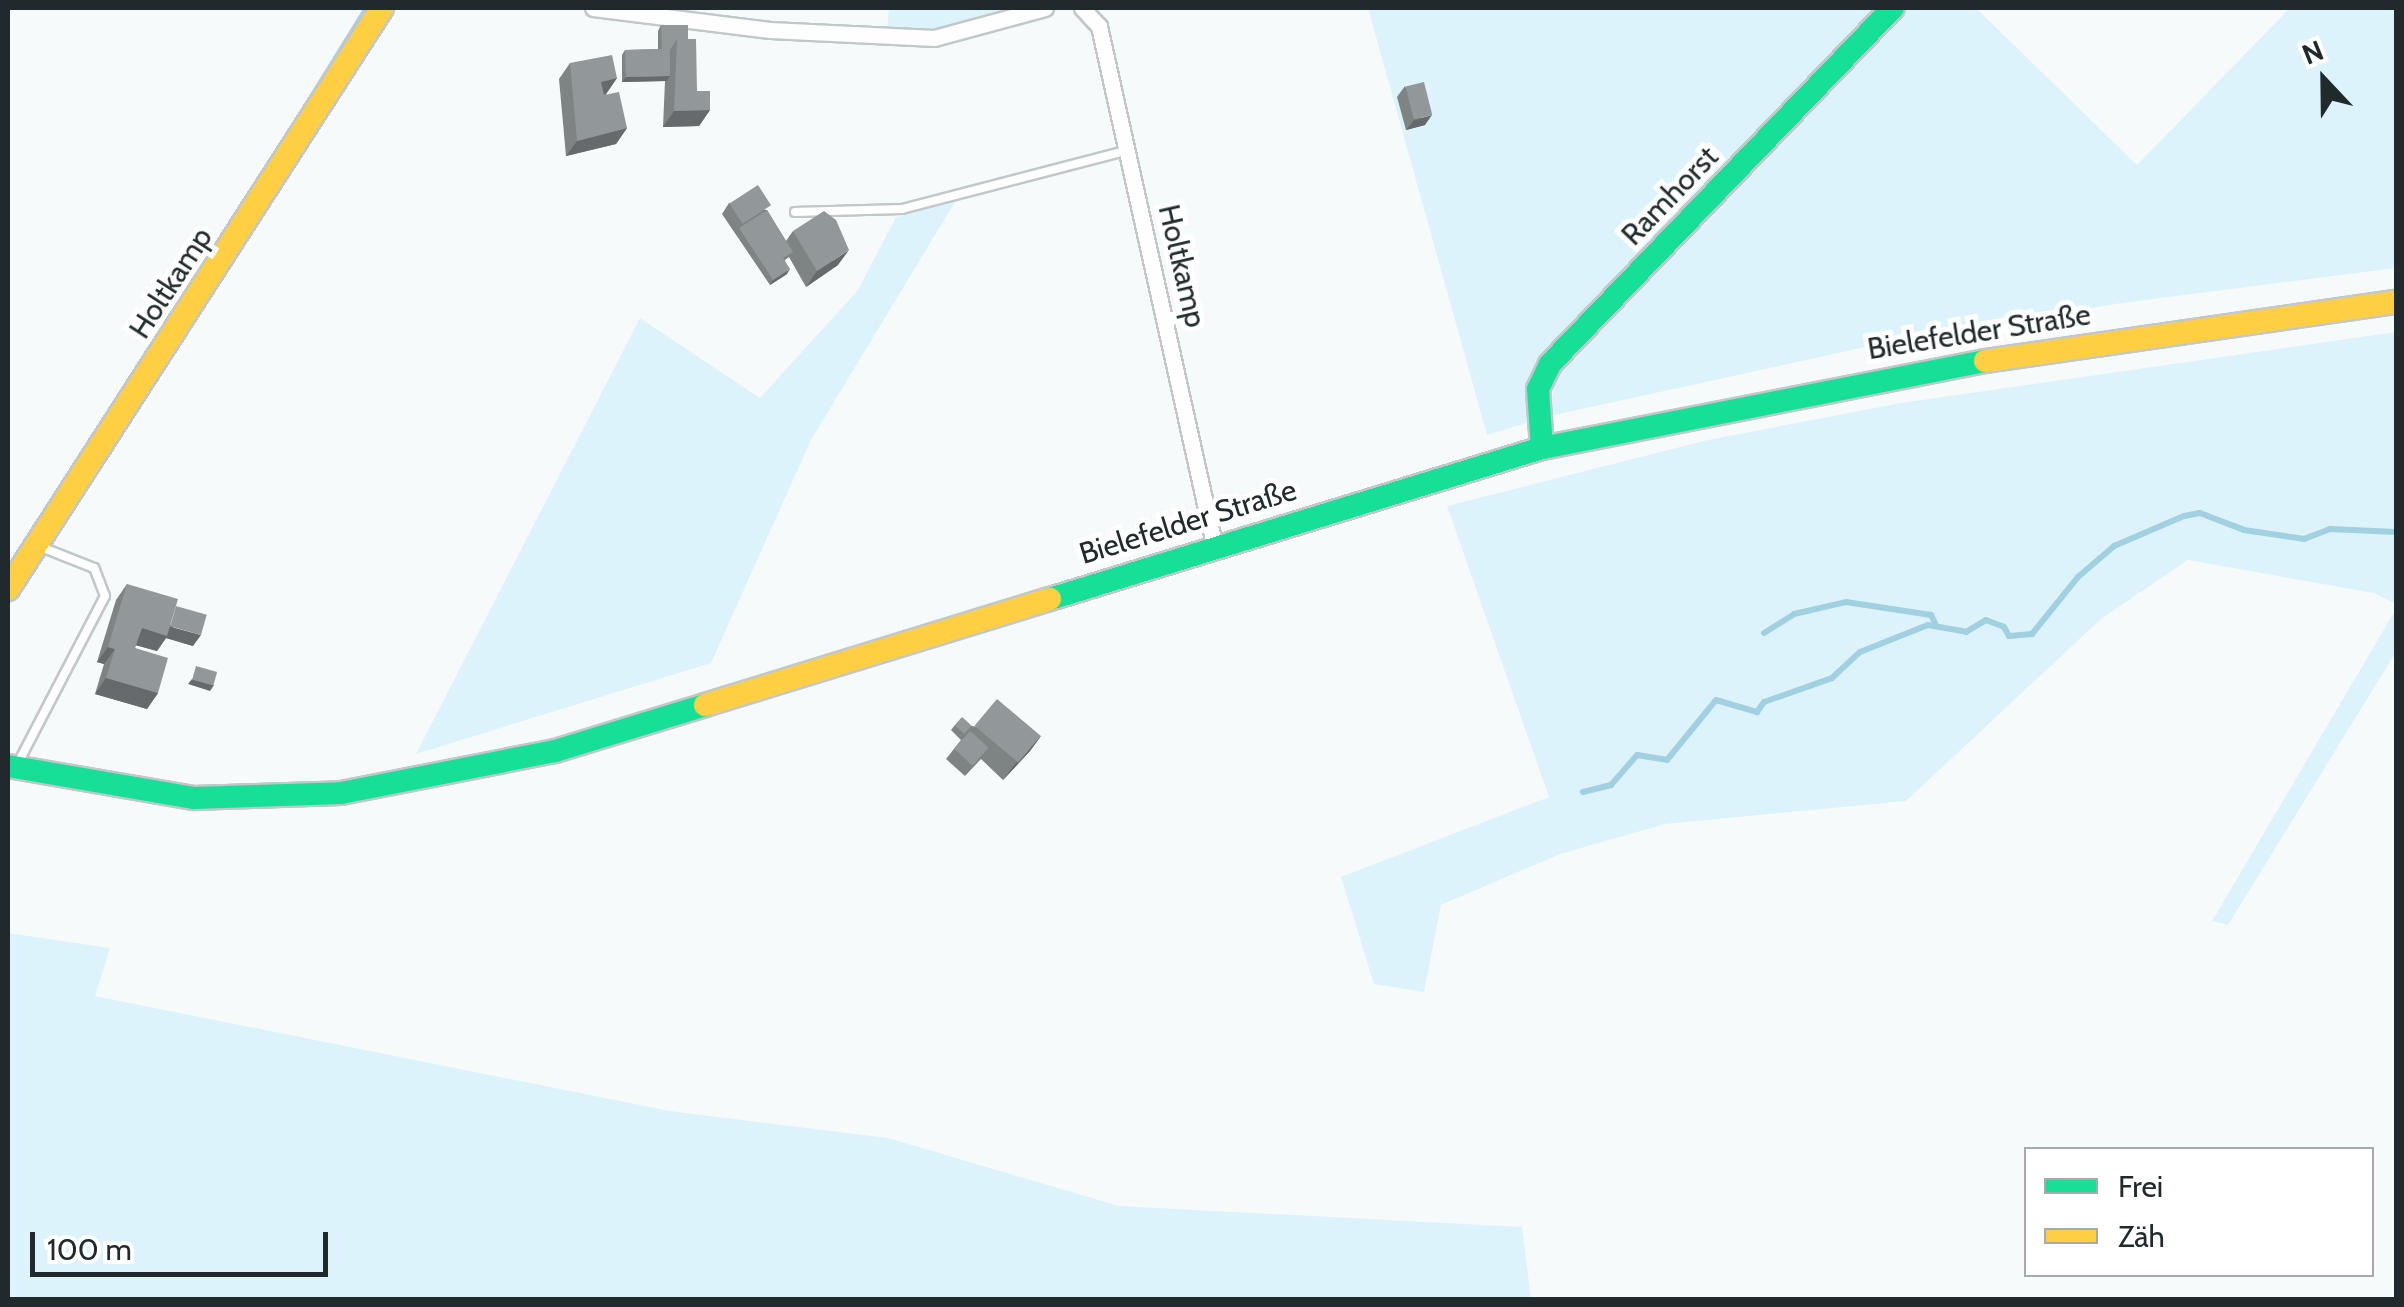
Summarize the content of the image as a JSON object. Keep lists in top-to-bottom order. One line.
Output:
{"streets":{"main road":["Ramhorst","Holtkamp","Bielefelder Straße"]},"crossings":[["Ramhorst","Bielefelder Straße"],["Holtkamp","Bielefelder Straße"]],"legend":["Frei","Zäh"],"scale_bar":"100 m","north":"top"}
